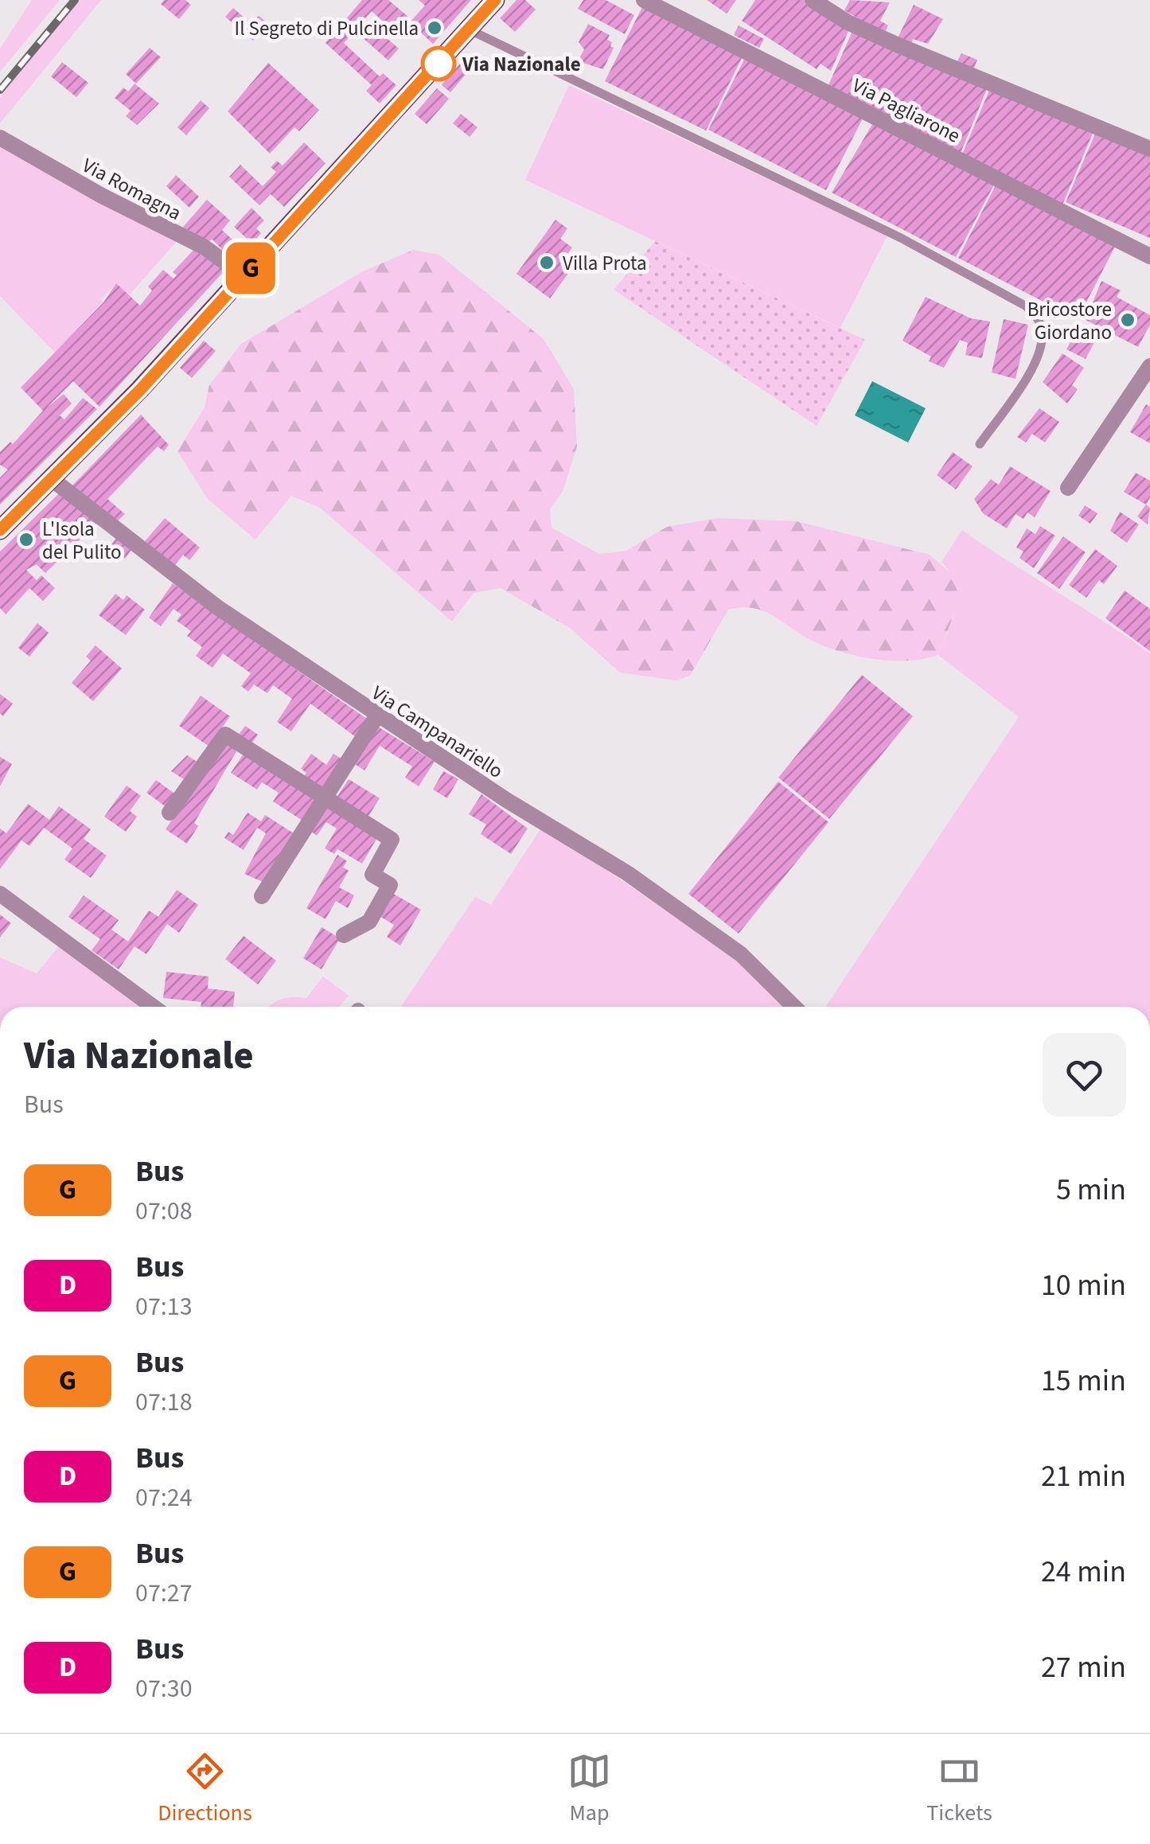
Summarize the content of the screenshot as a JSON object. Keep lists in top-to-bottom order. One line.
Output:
{"streets":{"street":["Via Pagliarone","Via Romagna","Via Campanariello"]},"places":["Il Segreto di Pulcinella","Via Nazionale","Villa Prota","Bricostore Giordano","L'Isola del Pulito"],"lines":["bus line G"],"page":{"on_map":"G","heading":["Via Nazionale","Bus"],"list":[{"mark":"G","name":"Bus","note":"07:08","value":"5 min"},{"mark":"D","name":"Bus","note":"07:13","value":"10 min"},{"mark":"G","name":"Bus","note":"07:18","value":"15 min"},{"mark":"D","name":"Bus","note":"07:24","value":"21 min"},{"mark":"G","name":"Bus","note":"07:27","value":"24 min"},{"mark":"D","name":"Bus","note":"07:30","value":"27 min"}],"tabs":["Directions","Map","Tickets"]}}
